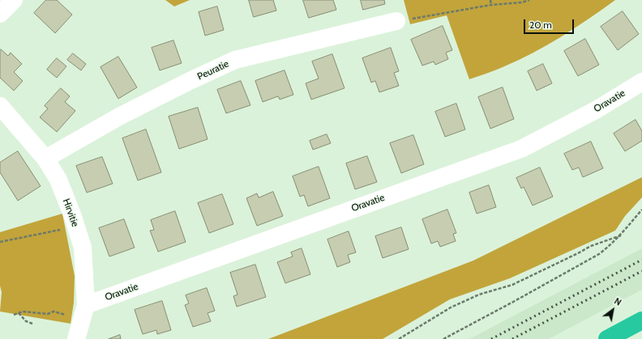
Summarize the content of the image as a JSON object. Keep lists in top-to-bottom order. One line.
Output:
{"streets":{"street":["Peuratie","Oravatie","Hirvitie"]},"crossings":[["Peuratie","Hirvitie"],["Oravatie","Hirvitie"]],"scale_bar":"20 m","north":"top right"}
